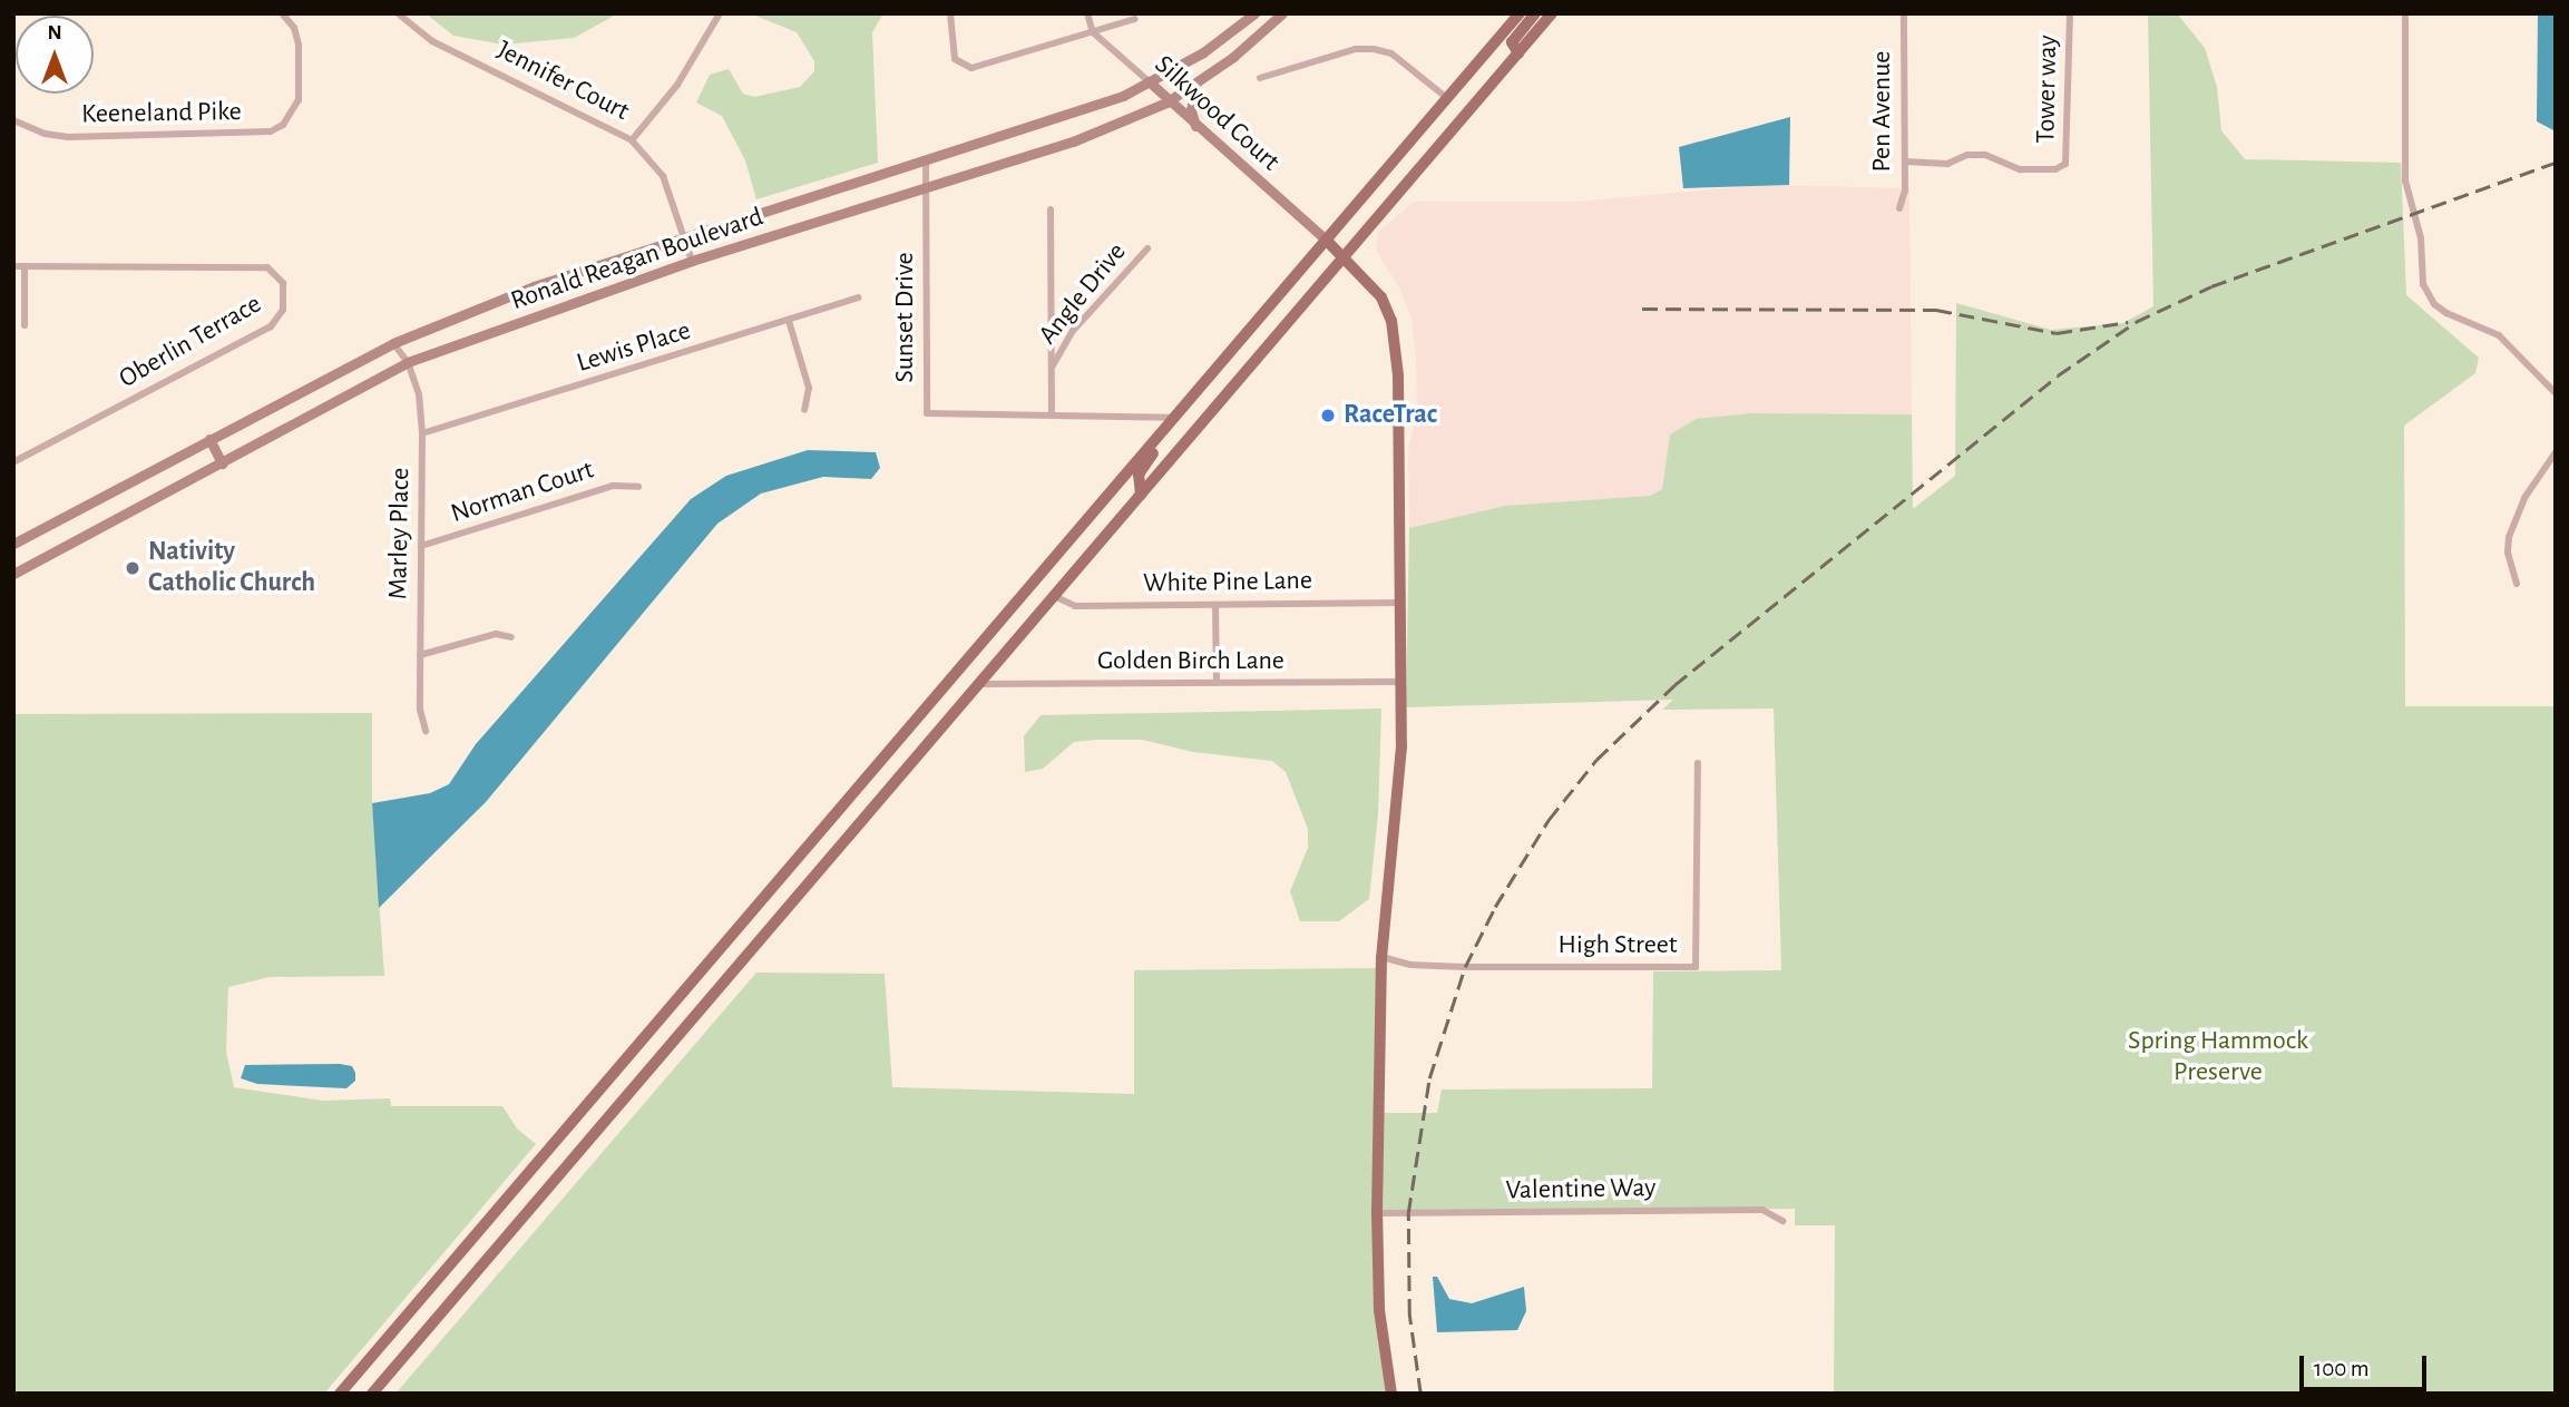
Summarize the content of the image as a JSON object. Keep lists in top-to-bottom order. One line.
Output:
{"streets":{"main road":["Silkwood Court","Ronald Reagan Boulevard"],"street":["Jennifer Court","Tower way","Pen Avenue","Keeneland Pike","Angle Drive","Sunset Drive","Oberlin Terrace","Lewis Place","Norman Court","Marley Place","White Pine Lane","Golden Birch Lane","High Street","Valentine Way"]},"crossings":[["Jennifer Court","Ronald Reagan Boulevard"],["Tower way","Pen Avenue"],["Silkwood Court","Ronald Reagan Boulevard"],["Ronald Reagan Boulevard","Sunset Drive"],["Ronald Reagan Boulevard","Marley Place"],["Lewis Place","Marley Place"],["Norman Court","Marley Place"]],"parks":["Spring Hammock Preserve"],"places":["RaceTrac","Nativity Catholic Church"],"scale_bar":"100 m","north":"top"}
